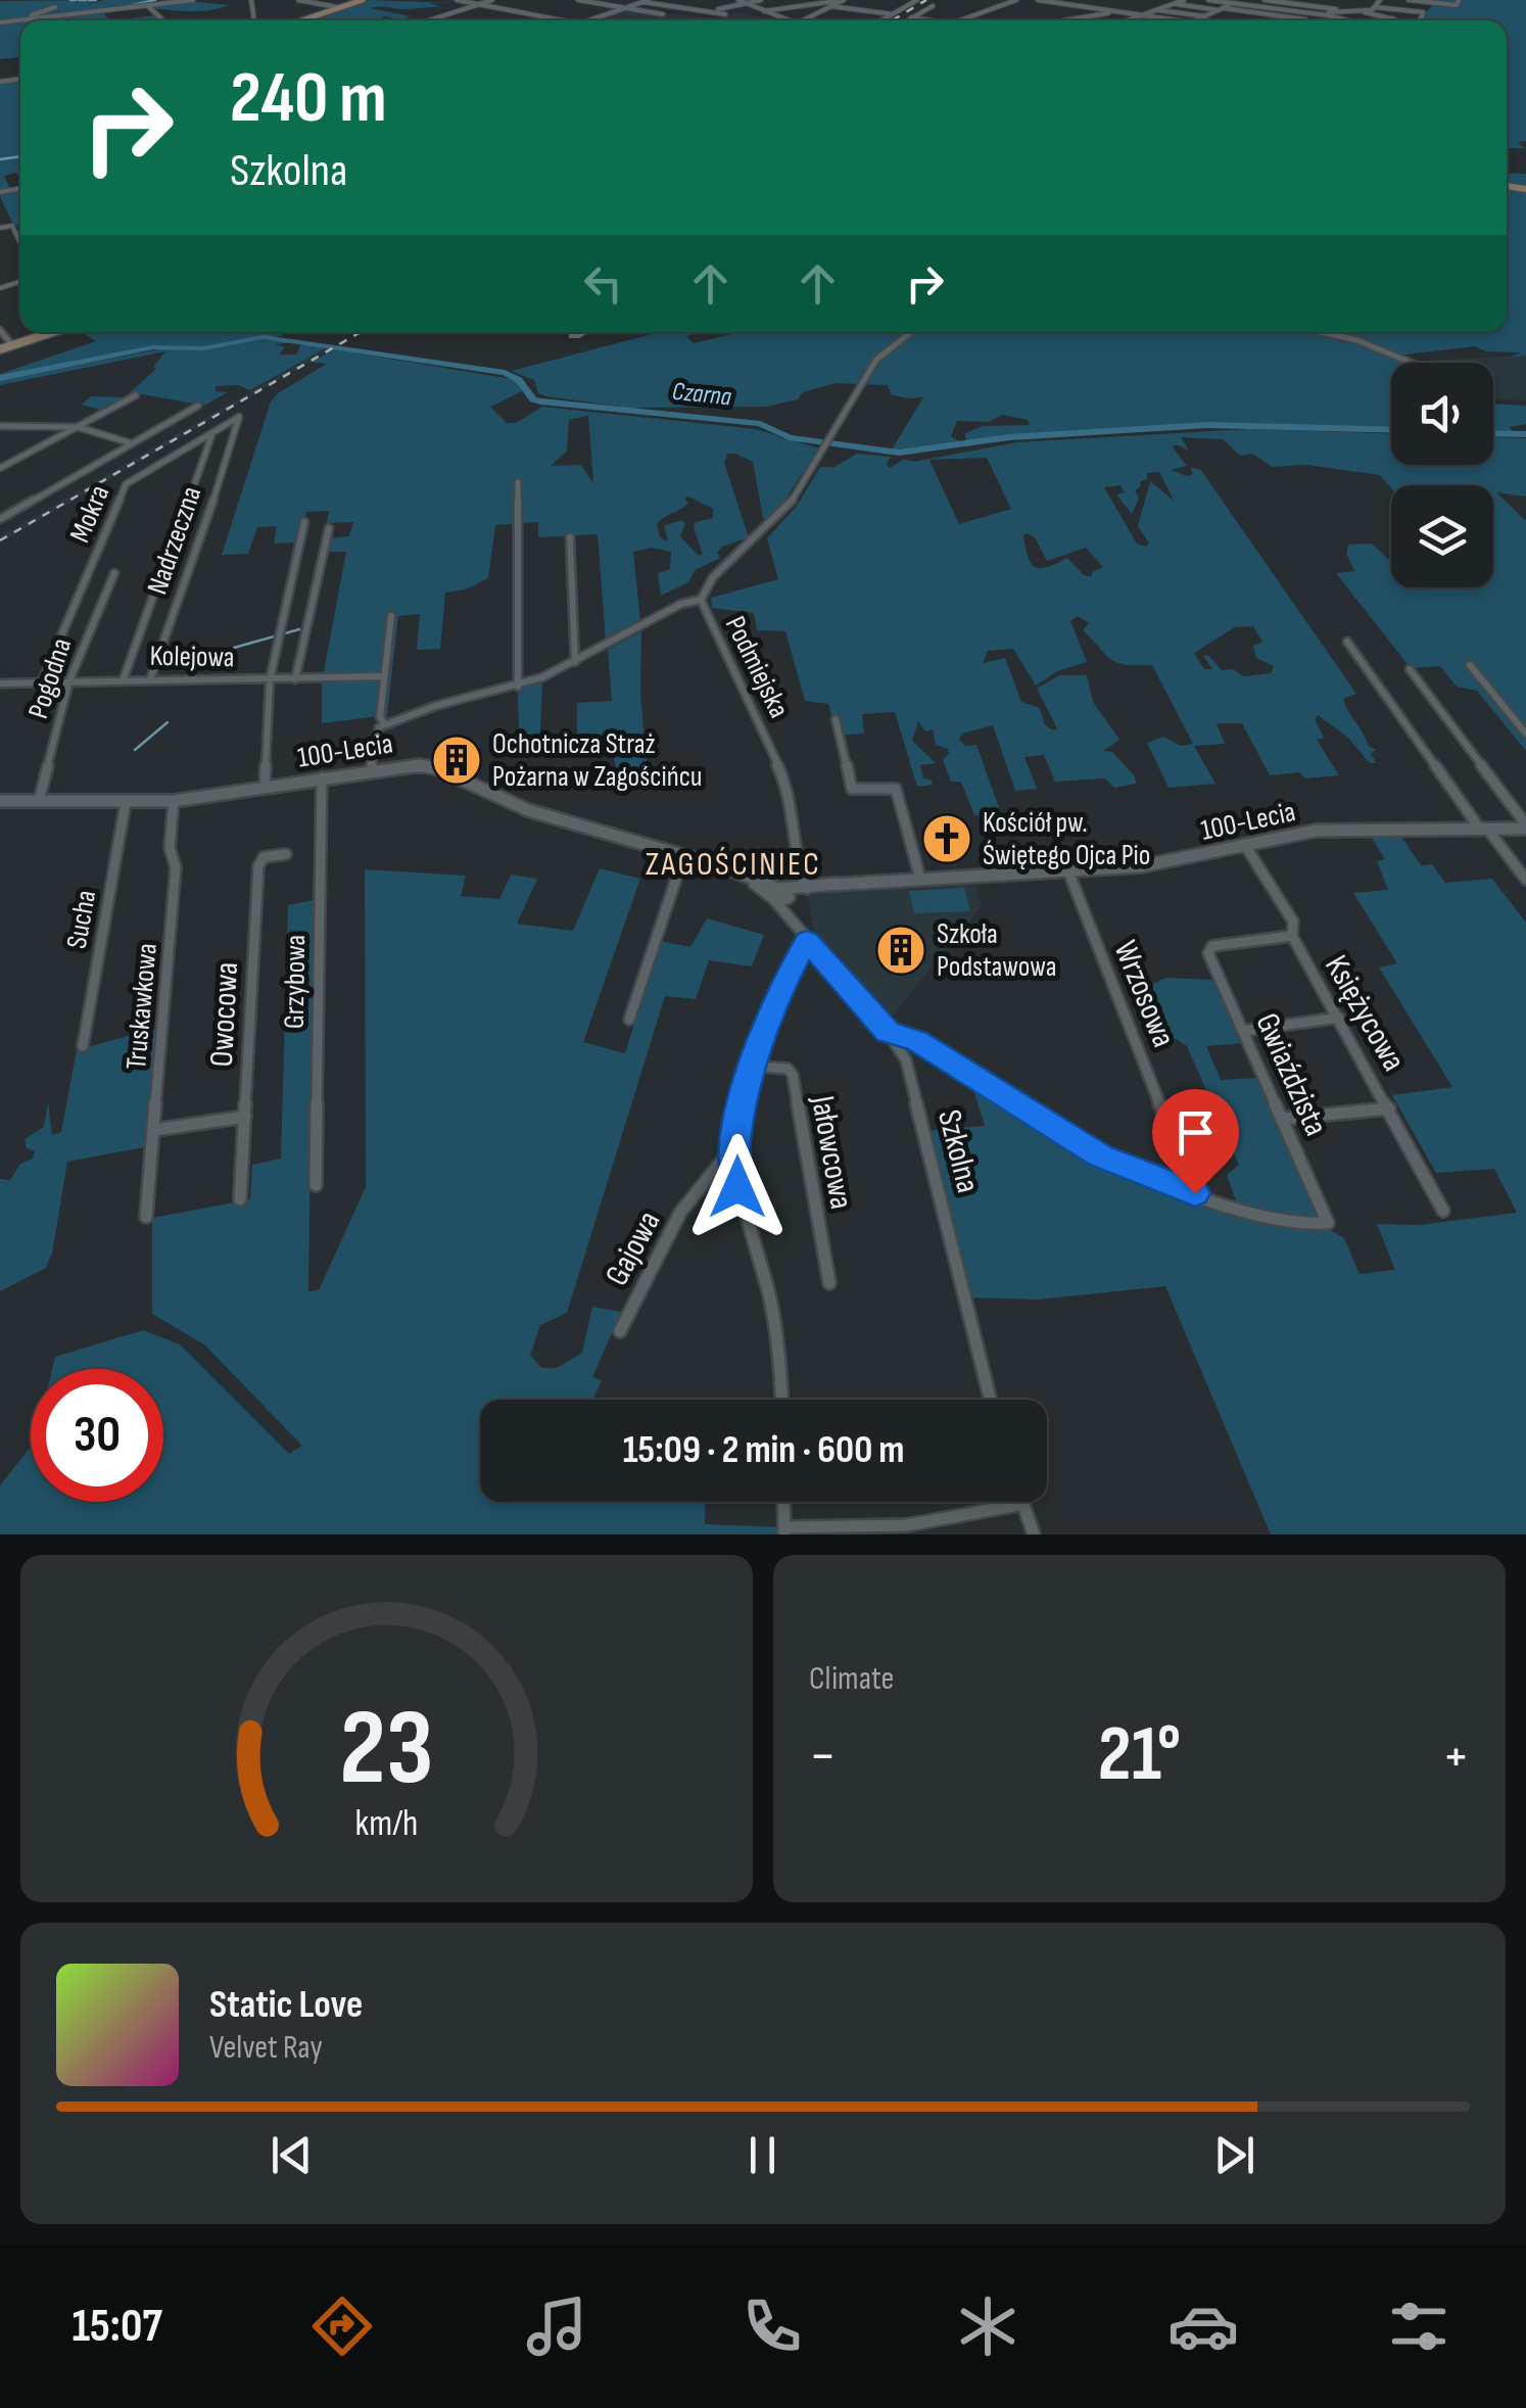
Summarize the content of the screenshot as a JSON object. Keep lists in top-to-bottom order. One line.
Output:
{"streets":{"street":["Mokra","Nadrzeczna","Kolejowa","Podmiejska","Pogodna","100-Lecia","Sucha","Grzybowa","Wrzosowa","Truskawkowa","Księżycowa","Owocowa","Gwiaździsta","Szkolna","Jałowcowa","Gajowa"]},"crossings":[["Mokra","Nadrzeczna"],["Mokra","Kolejowa"],["Nadrzeczna","Kolejowa"],["Kolejowa","Pogodna"],["Podmiejska","100-Lecia"],["Pogodna","100-Lecia"],["100-Lecia","Sucha"],["100-Lecia","Grzybowa"],["100-Lecia","Wrzosowa"],["100-Lecia","Truskawkowa"],["100-Lecia","Księżycowa"],["100-Lecia","Szkolna"],["Wrzosowa","Gwiaździsta"],["Księżycowa","Gwiaździsta"]],"districts":["ZAGOŚCINIEC"],"water":["Czarna"],"places":{"building":["Ochotnicza Straż Pożarna w Zagościńcu","Szkoła Podstawowa"],"church":["Kościół pw. Świętego Ojca Pio"]},"page":{"turn":["240 m","Szkolna"],"limit":"30","trip":"15:09 · 2 min · 600 m","tile":"Climate","heat":["−","21°","+"],"song":["Static Love","Velvet Ray"],"tabs":"15:07","gauge":["23","km/h"]}}
